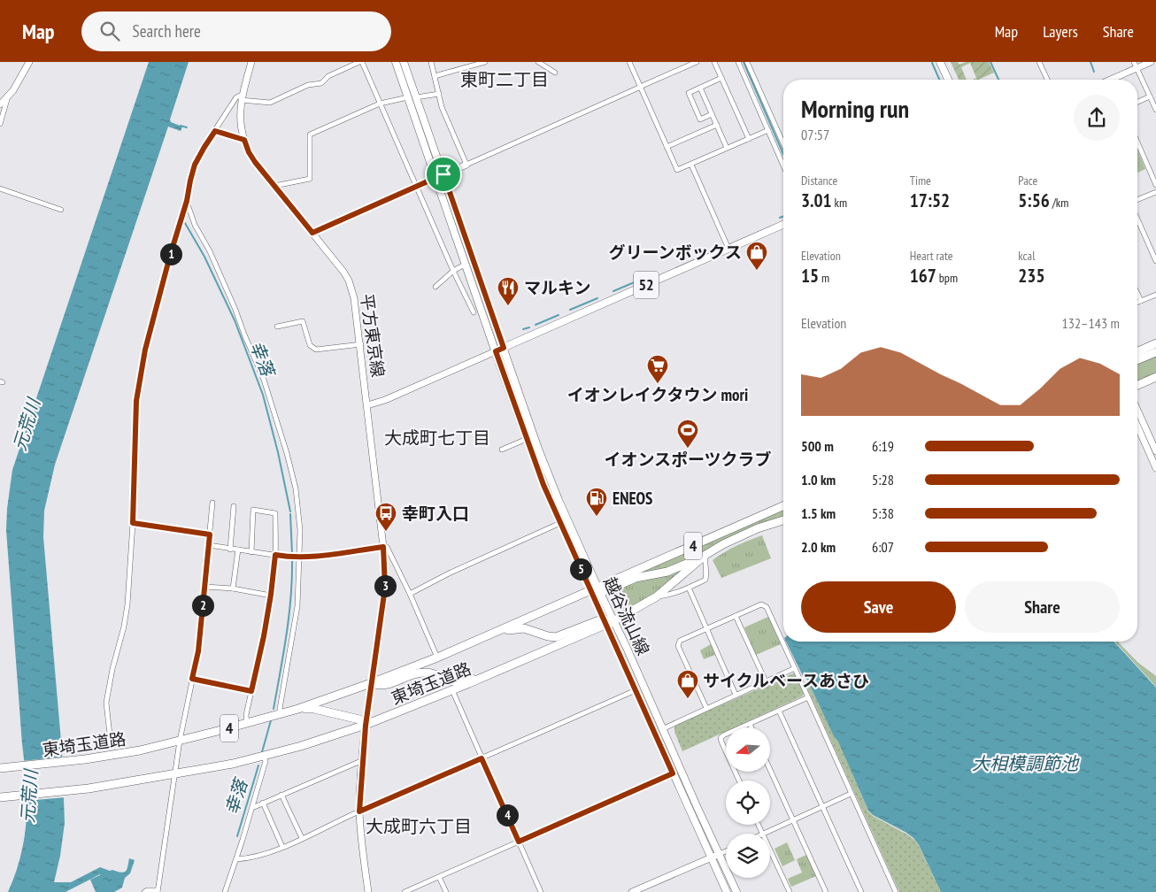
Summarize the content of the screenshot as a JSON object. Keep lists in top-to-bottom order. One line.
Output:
{"streets":{"highway":["4","東埼玉道路"],"main road":["52","越谷流山線"],"street":["平方東京線"]},"crossings":[["52","平方東京線"],["52","越谷流山線"],["平方東京線","越谷流山線"],["4","越谷流山線"],["4","東埼玉道路"],["越谷流山線","東埼玉道路"]],"districts":["東町二丁目","大成町七丁目","大成町六丁目"],"water":["幸落","元荒川","大相模調節池"],"places":{"shop":["グリーンボックス","サイクルベースあさひ"],"restaurant":["マルキン"],"supermarket":["イオンレイクタウン mori"],"sports":["イオンスポーツクラブ"],"fuel station":["ENEOS"],"bus stop":["幸町入口"]},"north":"left","page":{"header":"Map","search":"Search here","nav":["Map","Layers","Share"],"heading":["Morning run","07:57"],"stats":[["Distance","3.01 km"],["Time","17:52"],["Pace","5:56 /km"],["Elevation","15 m"],["Heart rate","167 bpm"],["kcal","235"]],"pins":["1","5","3","2","4"],"chart":["Elevation","132–143 m"],"list":[{"name":"500 m","note":"6:19"},{"name":"1.0 km","note":"5:28"},{"name":"1.5 km","note":"5:38"},{"name":"2.0 km","note":"6:07"}],"buttons":["Save","Share"]}}
